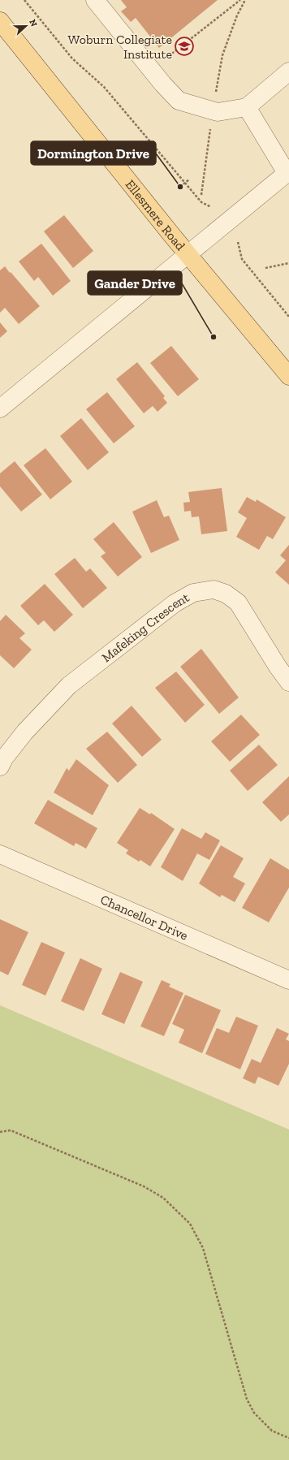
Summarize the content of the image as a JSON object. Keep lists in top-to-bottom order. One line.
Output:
{"streets":{"main road":["Ellesmere Road"],"street":["Mafeking Crescent","Chancellor Drive"]},"places":{"school or university":["Woburn Collegiate Institute"],"other":["Dormington Drive","Gander Drive"]},"north":"right"}
